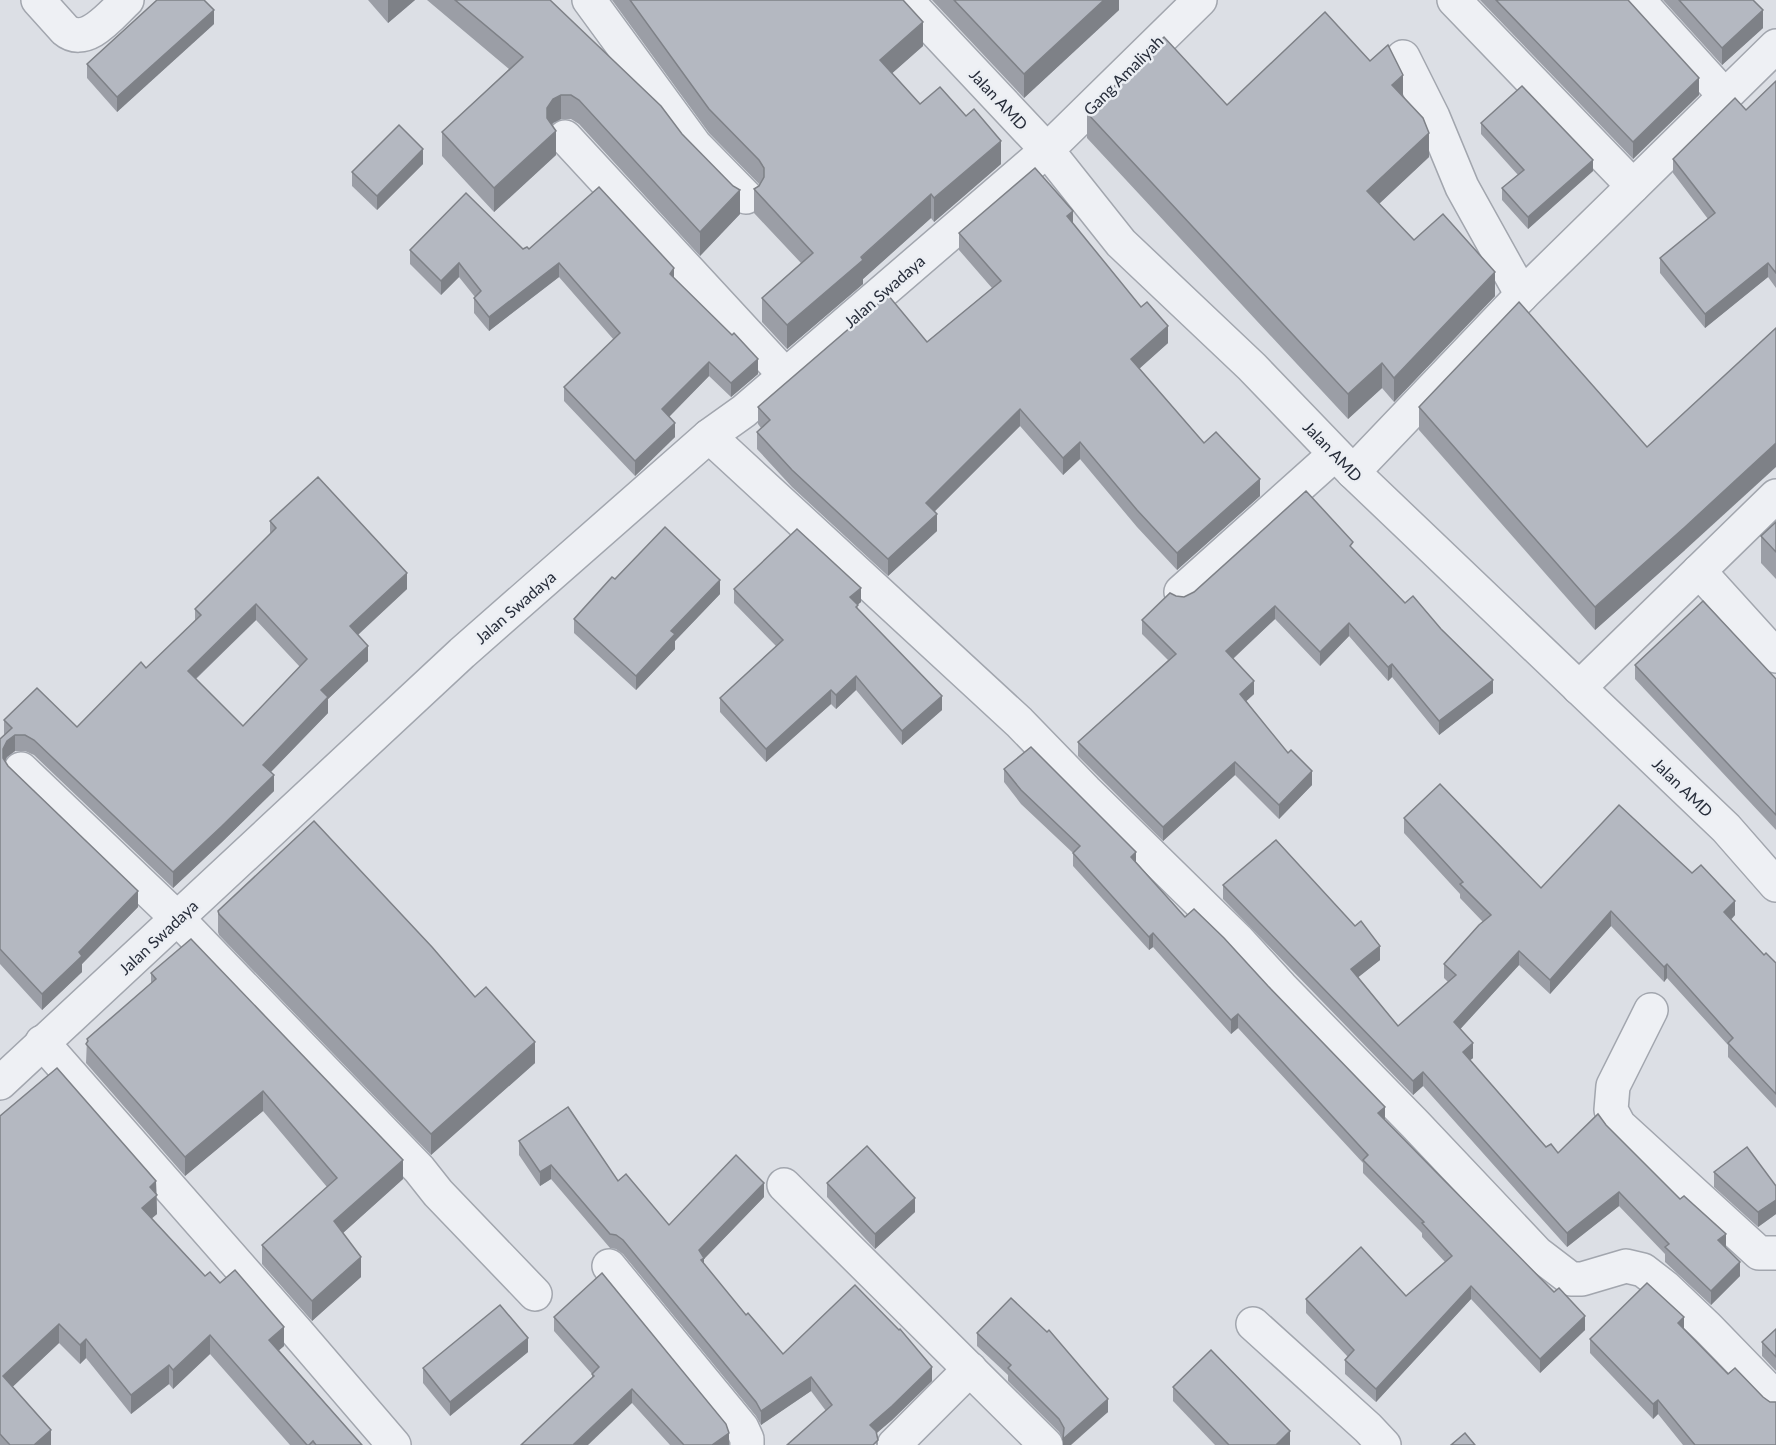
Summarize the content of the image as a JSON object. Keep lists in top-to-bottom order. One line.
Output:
{"streets":{"street":["Gang Amaliyah","Jalan AMD","Jalan Swadaya"]},"crossings":[["Gang Amaliyah","Jalan AMD"],["Gang Amaliyah","Jalan Swadaya"],["Jalan AMD","Jalan Swadaya"]]}
